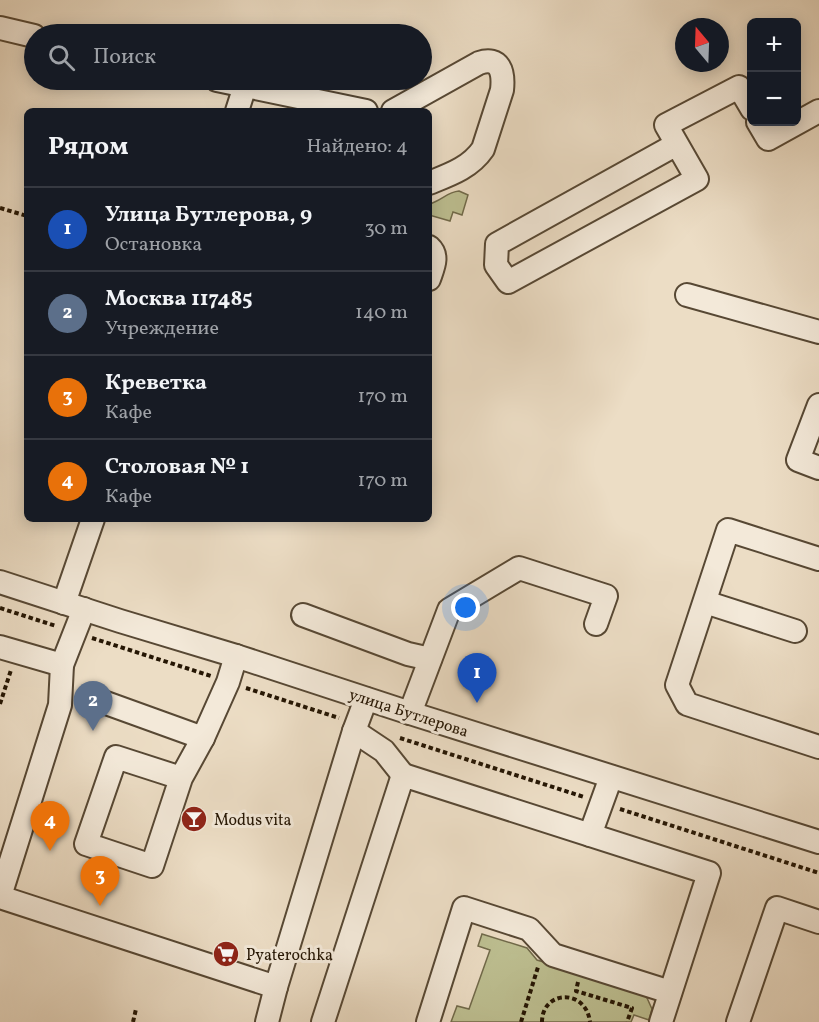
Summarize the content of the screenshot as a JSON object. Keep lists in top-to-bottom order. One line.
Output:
{"streets":{"street":["улица Бутлерова"]},"places":{"bar":["Modus vita"],"supermarket":["Pyaterochka"]},"north":"top","page":{"map_buttons":["+","−"],"search":"Поиск","heading":["Рядом","Найдено: 4"],"list":[{"mark":"1","name":"Улица Бутлерова, 9","note":"Остановка","value":"30 m"},{"mark":"2","name":"Москва 117485","note":"Учреждение","value":"140 m"},{"mark":"3","name":"Креветка","note":"Кафе","value":"170 m"},{"mark":"4","name":"Столовая № 1","note":"Кафе","value":"170 m"}],"pins":["1","2","4","3"]}}
